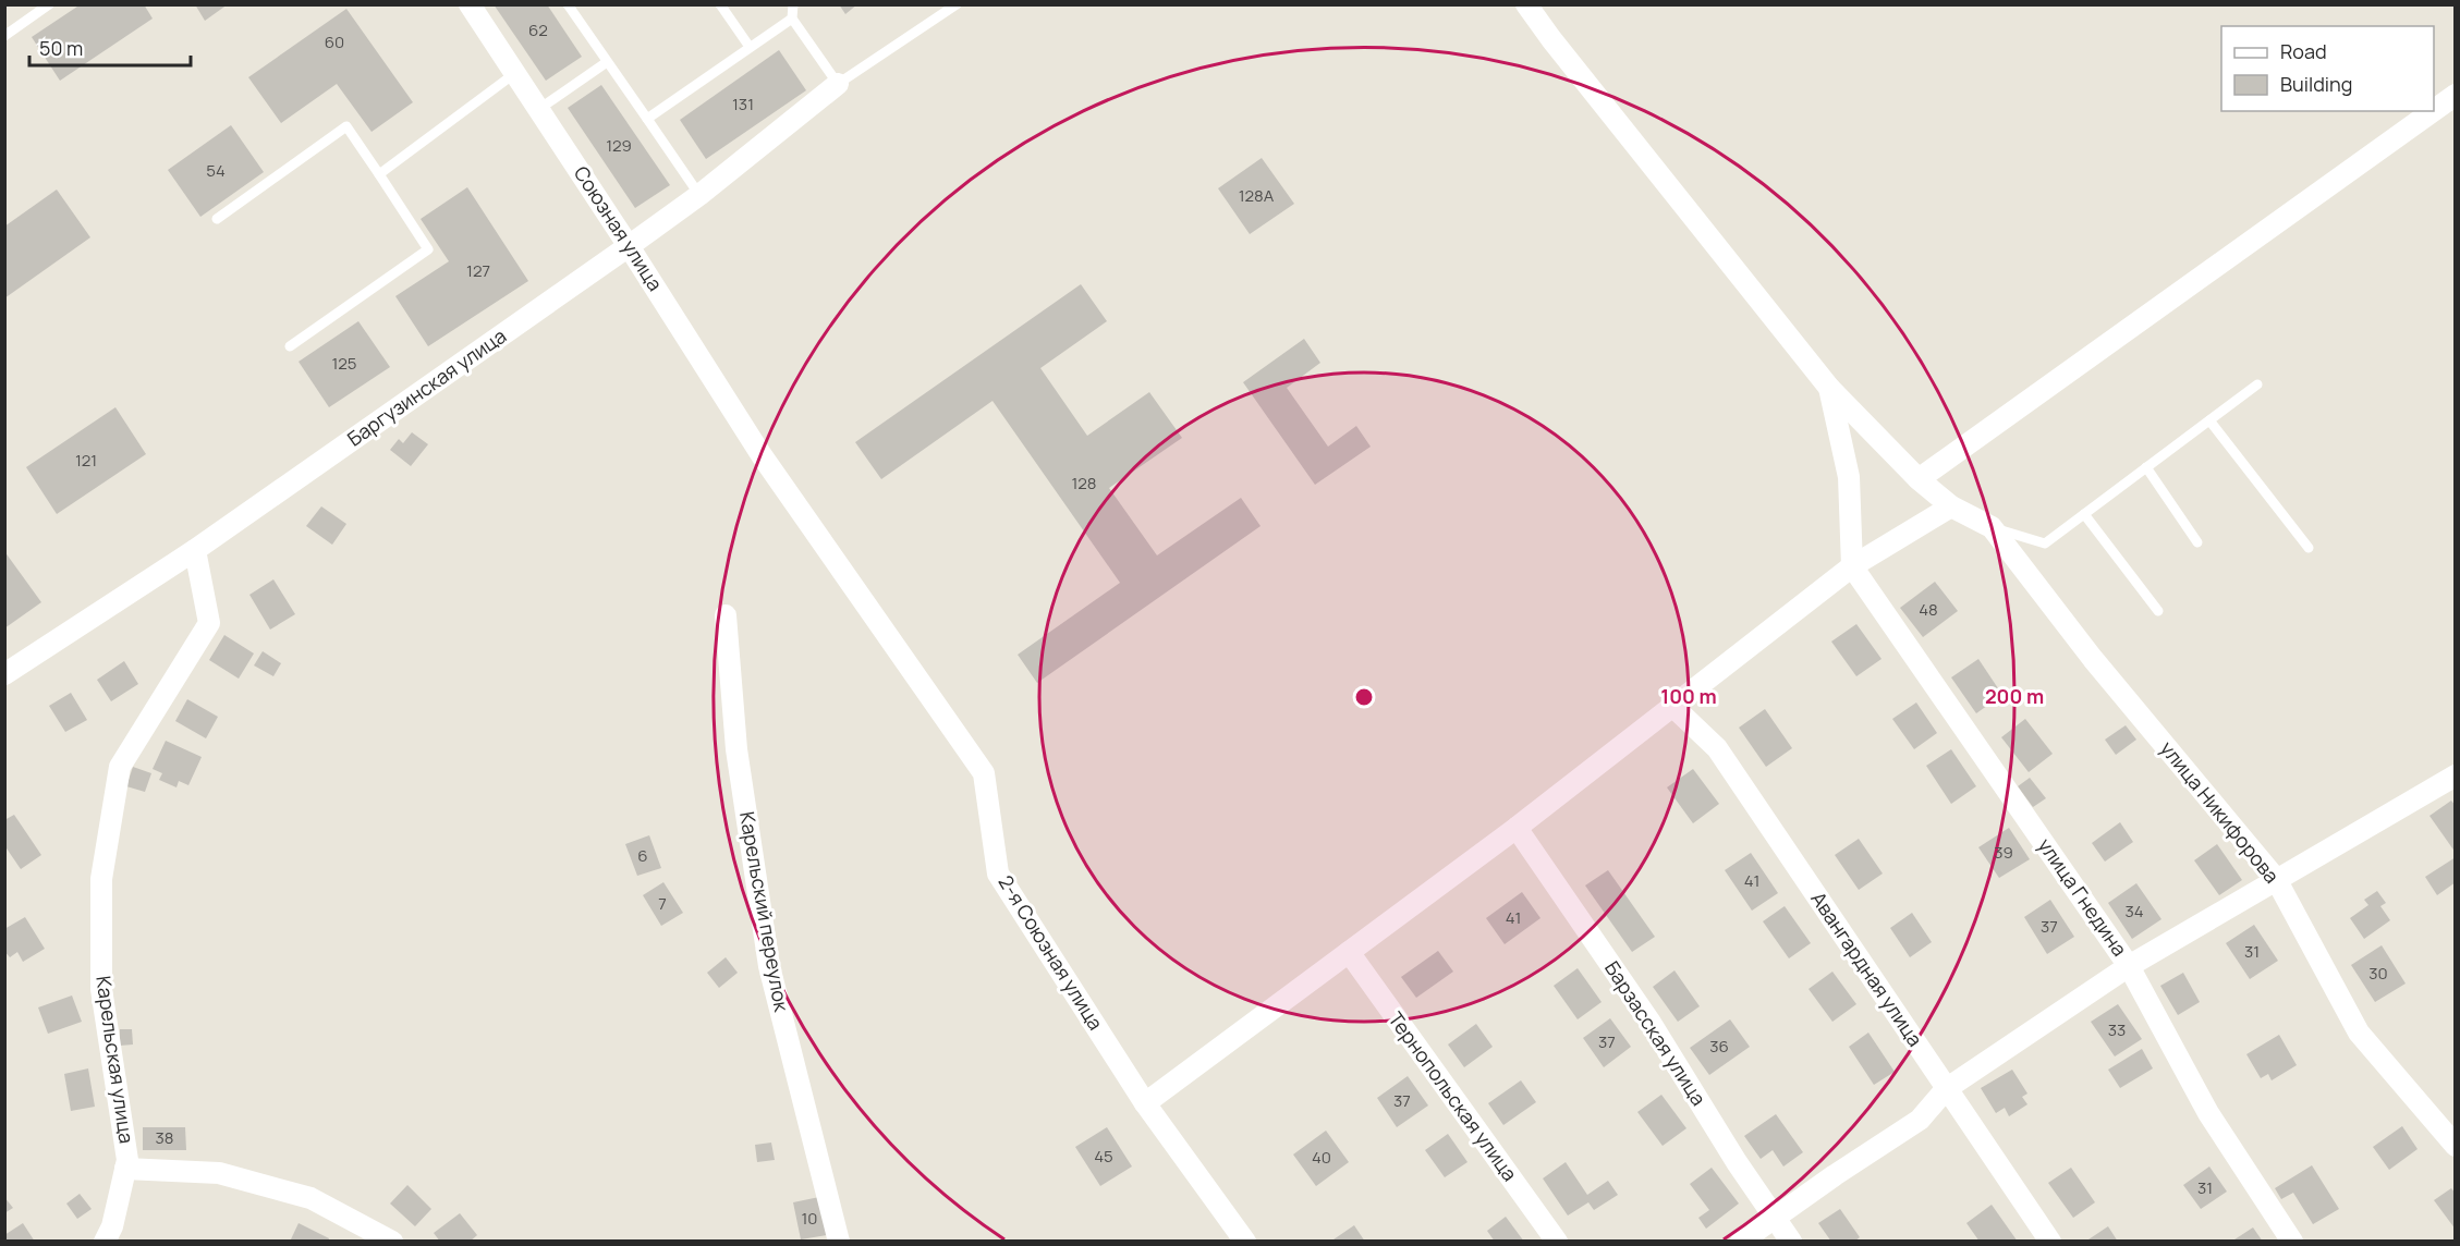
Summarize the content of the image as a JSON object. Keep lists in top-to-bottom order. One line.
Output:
{"streets":{"street":["Союзная улица","Баргузинская улица","улица Никифорова","улица Гнедина","Карельский переулок","2-я Союзная улица","Авангардная улица","Барзасская улица","Карельская улица","Тернопольская улица"]},"crossings":[["Союзная улица","Баргузинская улица"],["Союзная улица","2-я Союзная улица"],["Баргузинская улица","Карельская улица"]],"house_numbers":["62","60","131","129","54","128А","127","125","121","128","48","39","6","41","7","34","41","37","31","30","33","37","36","37","38","45","40","31","10"],"legend":["Road","Building"],"scale_bar":"50 m","rings":["100 m","200 m"]}
